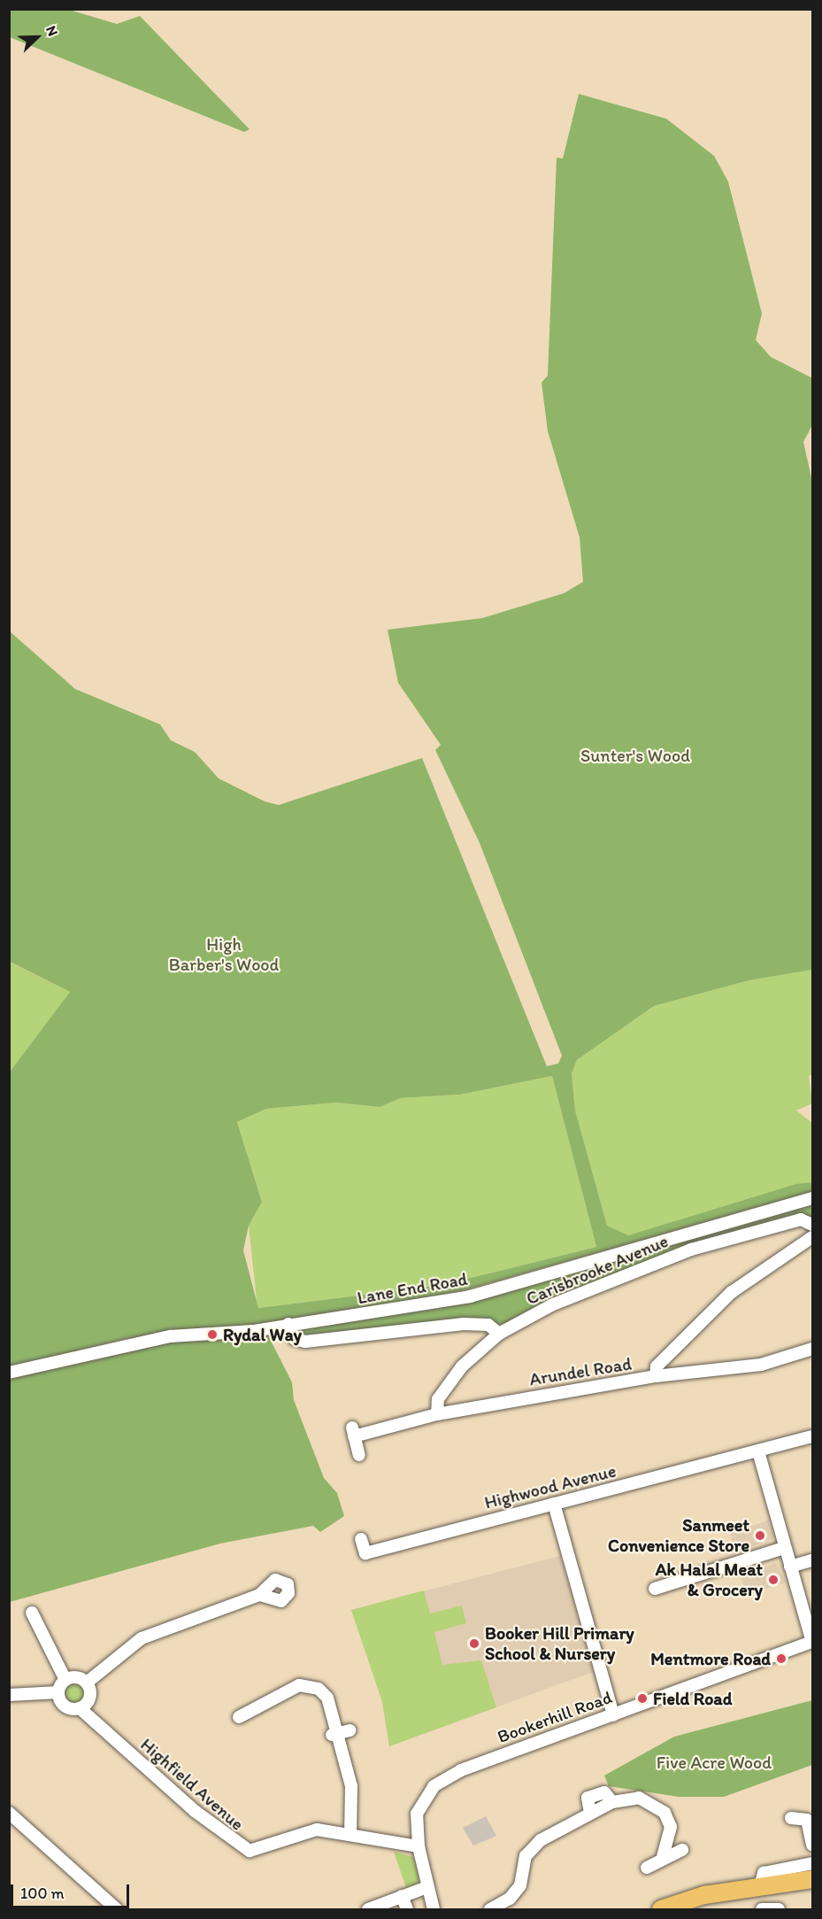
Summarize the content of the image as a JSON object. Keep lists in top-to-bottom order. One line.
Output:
{"streets":{"street":["Carisbrooke Avenue","Lane End Road","Arundel Road","Highwood Avenue","Bookerhill Road","Highfield Avenue"]},"crossings":[["Carisbrooke Avenue","Arundel Road"],["Bookerhill Road","Highfield Avenue"]],"parks":["Sunter's Wood","High Barber's Wood","Five Acre Wood"],"places":["Rydal Way","Sanmeet Convenience Store","Ak Halal Meat & Grocery","Booker Hill Primary School & Nursery","Mentmore Road","Field Road"],"scale_bar":"100 m","north":"top right"}
